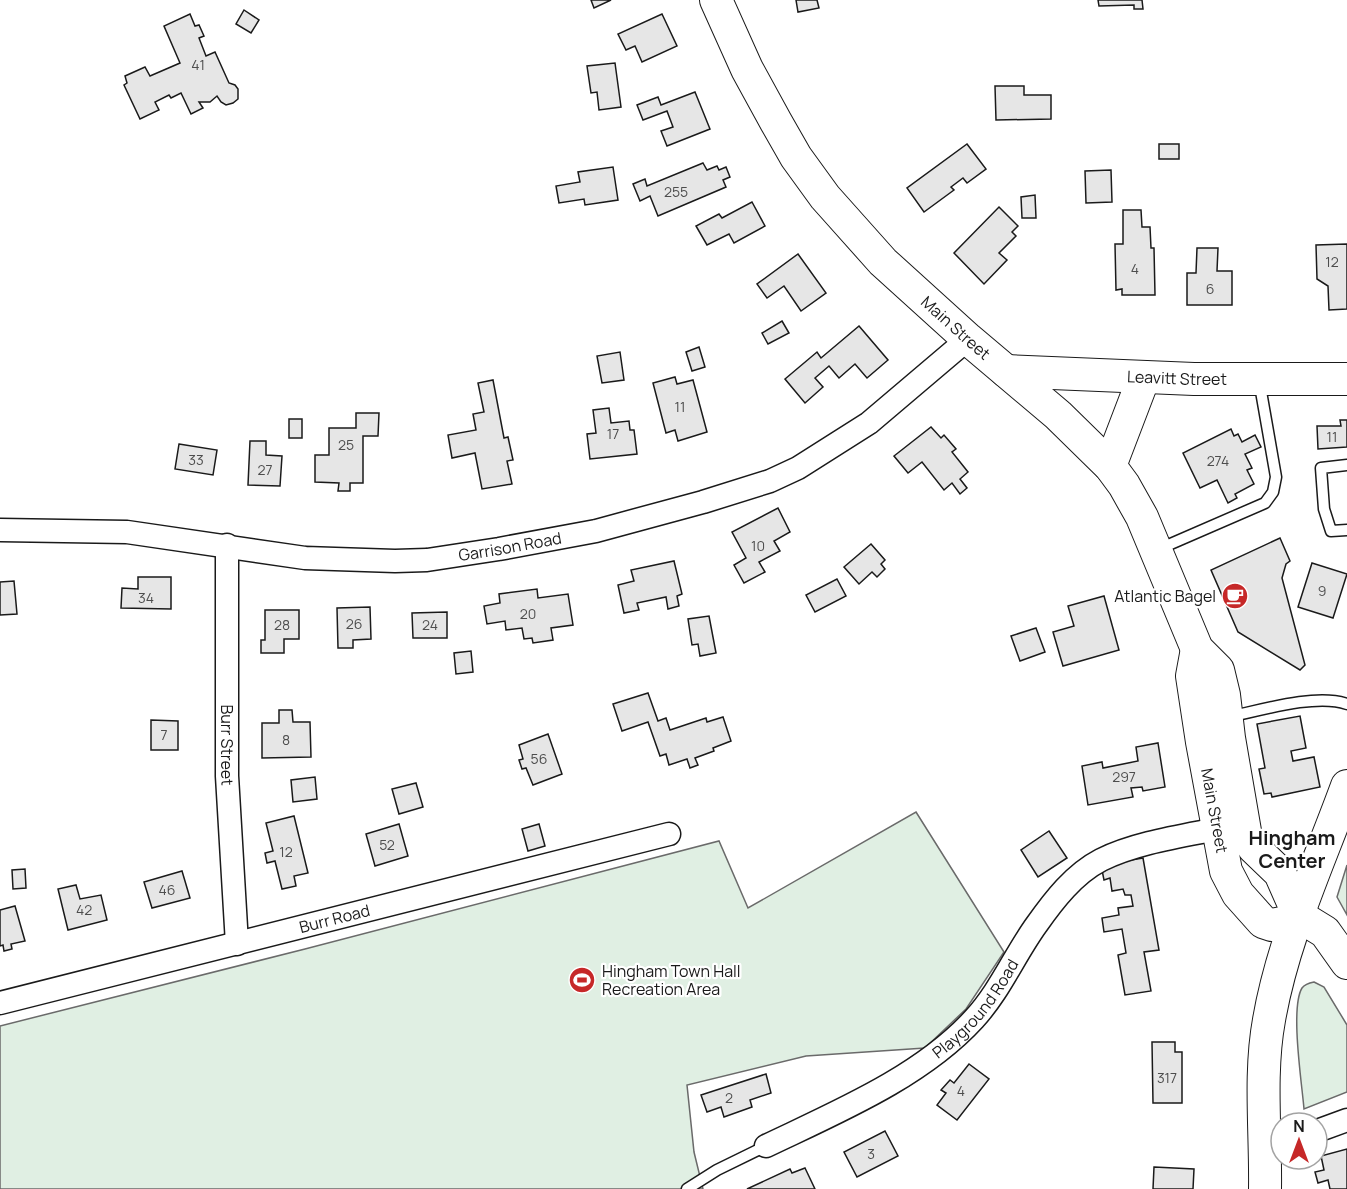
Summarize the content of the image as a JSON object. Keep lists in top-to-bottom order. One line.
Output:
{"streets":{"main road":["Main Street","Leavitt Street"],"street":["Garrison Road","Burr Street","Burr Road","Playground Road"]},"crossings":[["Main Street","Leavitt Street"],["Main Street","Garrison Road"],["Main Street","Playground Road"],["Garrison Road","Burr Street"],["Burr Street","Burr Road"]],"districts":["Hingham Center"],"places":{"cafe":["Atlantic Bagel"],"sports":["Hingham Town Hall Recreation Area"]},"house_numbers":["41","255","12","4","6","11","17","11","25","33","274","27","10","9","34","20","26","28","24","7","8","56","297","52","12","46","42","317","4","2","3"],"north":"top"}
